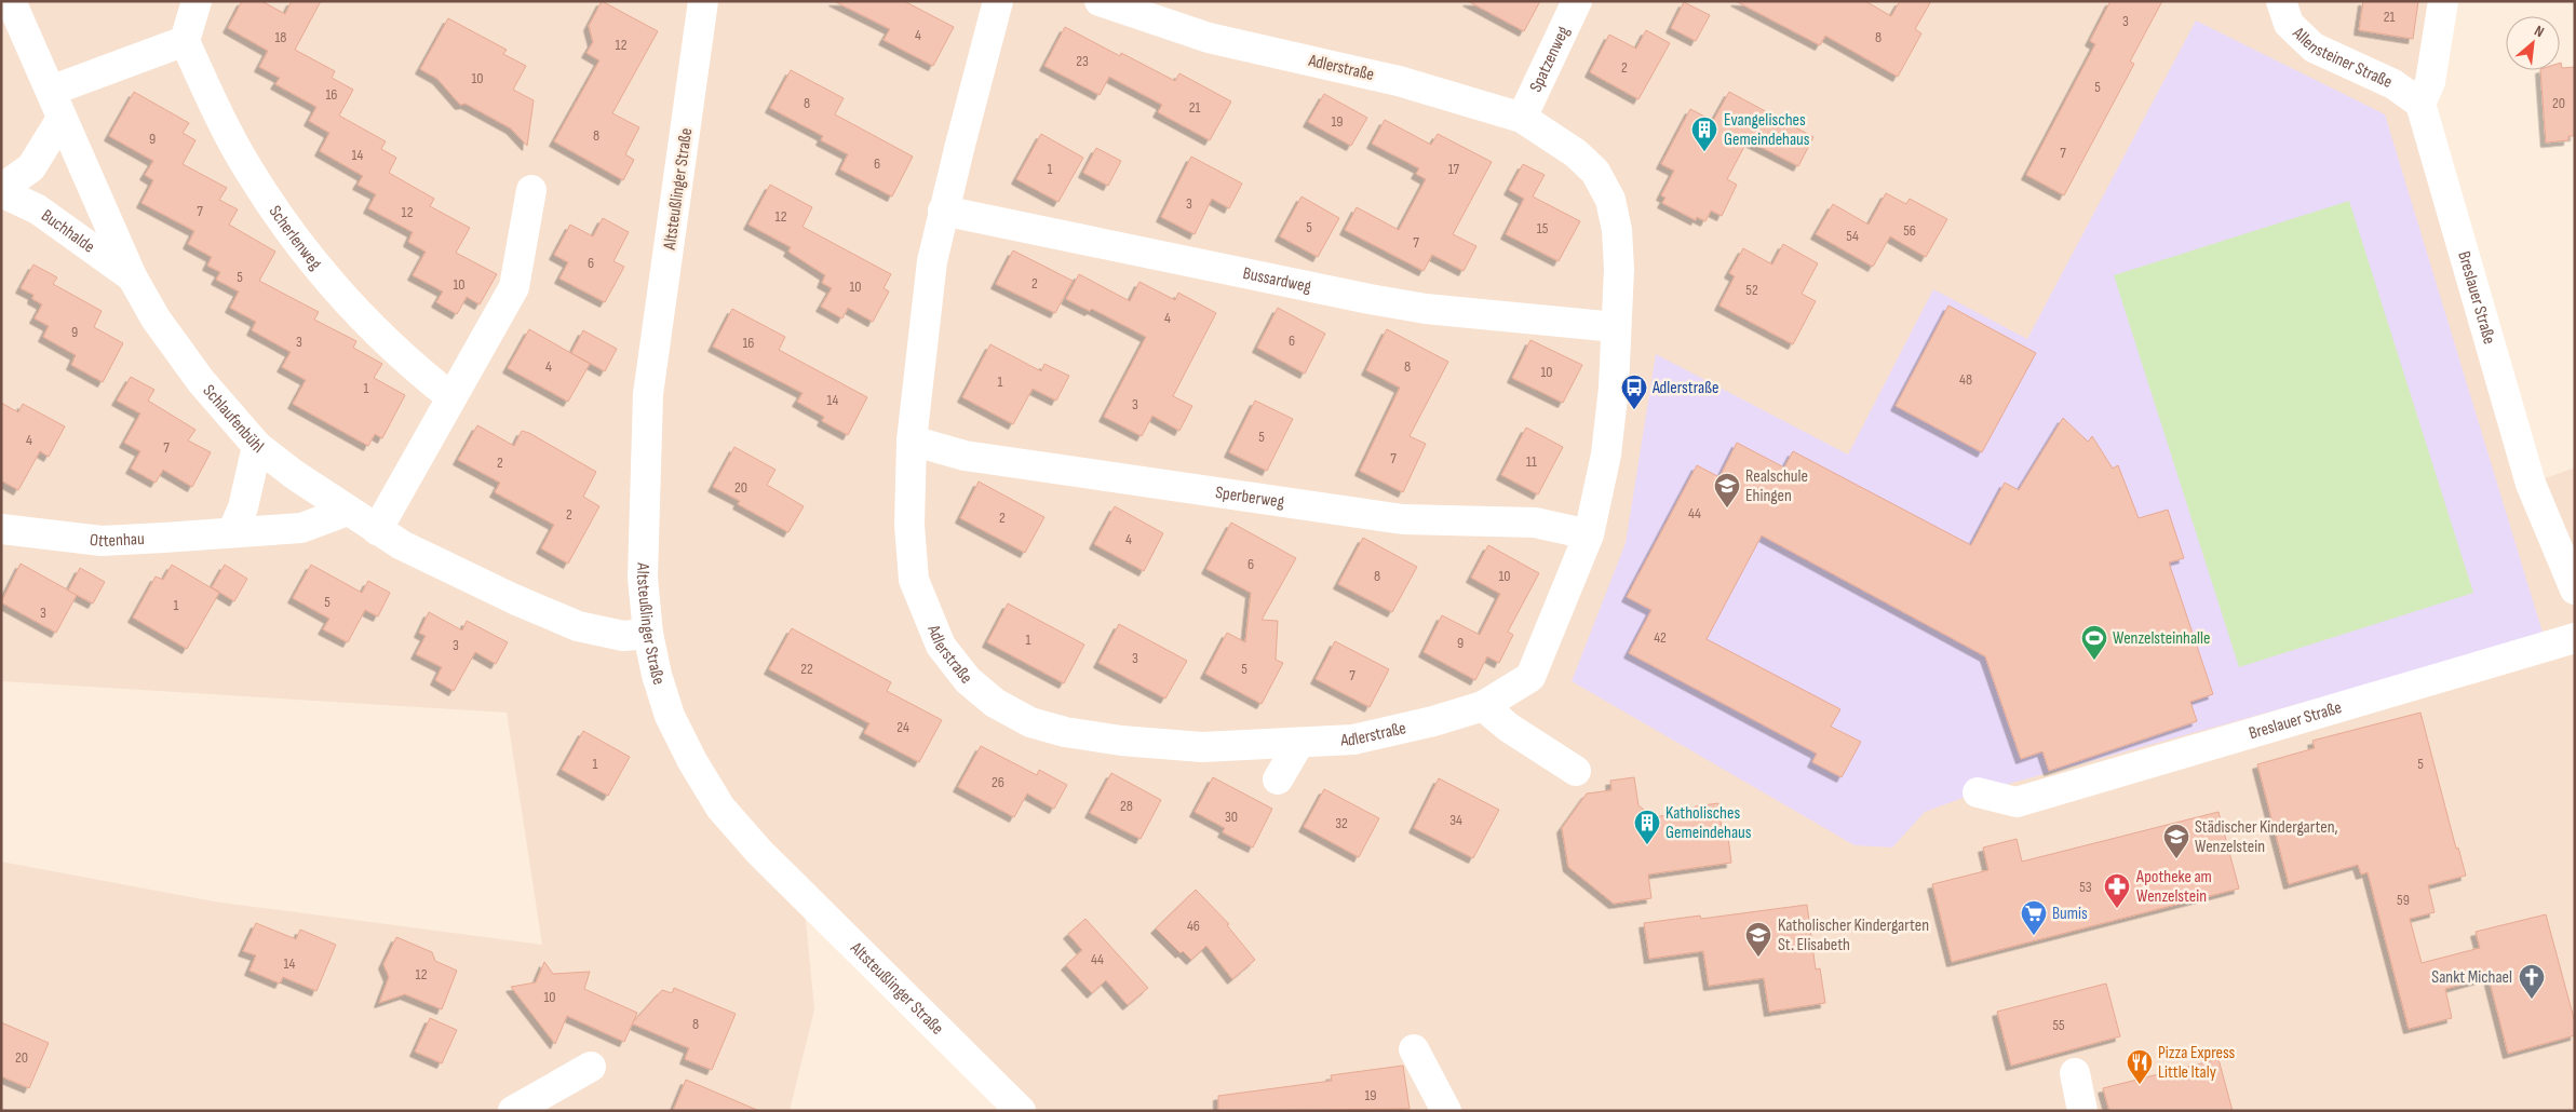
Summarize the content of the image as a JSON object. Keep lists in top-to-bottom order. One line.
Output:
{"streets":{"street":["Allensteiner Straße","Spatzenweg","Adlerstraße","Altsteußlinger Straße","Buchhalde","Scherlenweg","Bussardweg","Breslauer Straße","Schlaufenbühl","Sperberweg","Ottenhau"]},"crossings":[["Allensteiner Straße","Breslauer Straße"],["Spatzenweg","Adlerstraße"],["Adlerstraße","Bussardweg"],["Adlerstraße","Sperberweg"],["Altsteußlinger Straße","Schlaufenbühl"],["Buchhalde","Schlaufenbühl"],["Schlaufenbühl","Ottenhau"]],"places":{"building":["Evangelisches Gemeindehaus","Katholisches Gemeindehaus"],"bus stop":["Adlerstraße"],"school or university":["Realschule Ehingen","Städischer Kindergarten, Wenzelstein","Katholischer Kindergarten St. Elisabeth"],"sports":["Wenzelsteinhalle"],"pharmacy":["Apotheke am Wenzelstein"],"supermarket":["Bumis"],"church":["Sankt Michael"],"restaurant":["Pizza Express Little Italy"]},"house_numbers":["21","3","4","18","8","12","23","2","10","5","16","8","20","21","19","8","9","7","14","6","1","17","3","7","12","12","5","15","56","54","7","6","5","2","10","10","52","4","9","6","3","16","4","8","10","48","1","1","14","3","5","4","7","7","11","2","20","44","2","2","4","6","8","10","5","1","3","42","1","9","3","3","22","5","7","24","1","5","26","28","30","34","32","53","59","46","44","14","12","10","8","55","20","19"],"north":"top right"}
